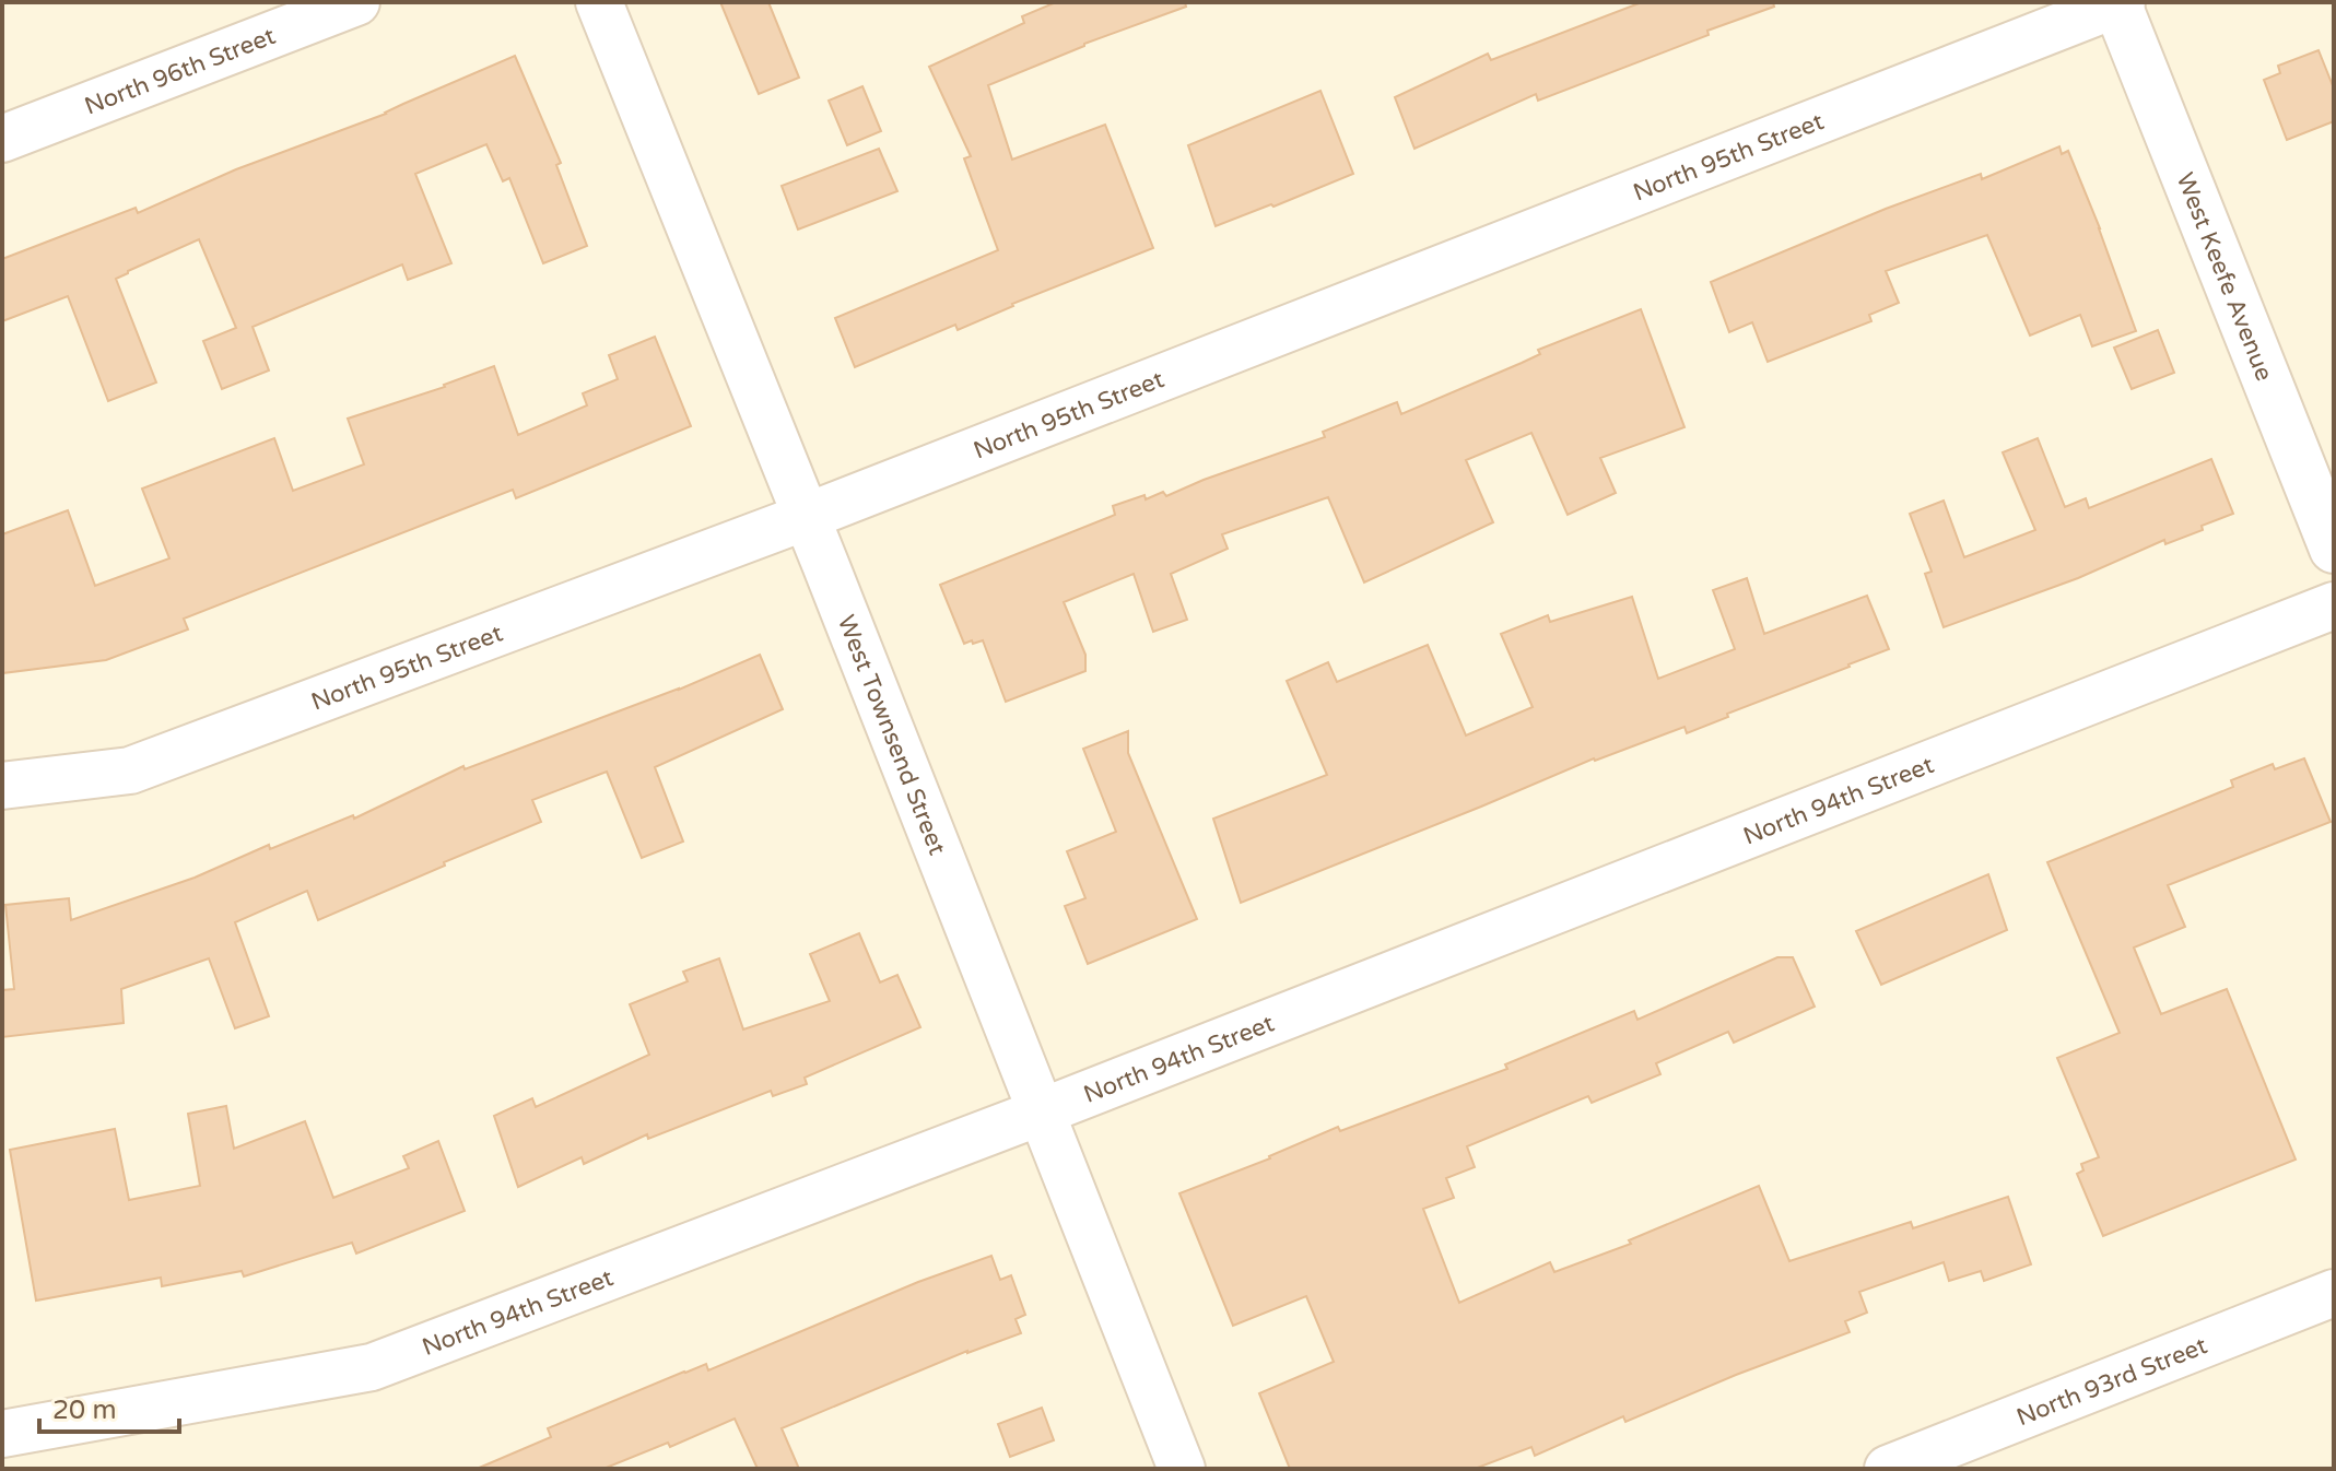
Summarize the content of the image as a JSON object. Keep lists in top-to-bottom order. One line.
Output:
{"streets":{"street":["North 96th Street","North 95th Street","West Keefe Avenue","West Townsend Street","North 94th Street","North 93rd Street"]},"crossings":[["North 95th Street","West Keefe Avenue"],["North 95th Street","West Townsend Street"],["West Townsend Street","North 94th Street"]],"scale_bar":"20 m"}
